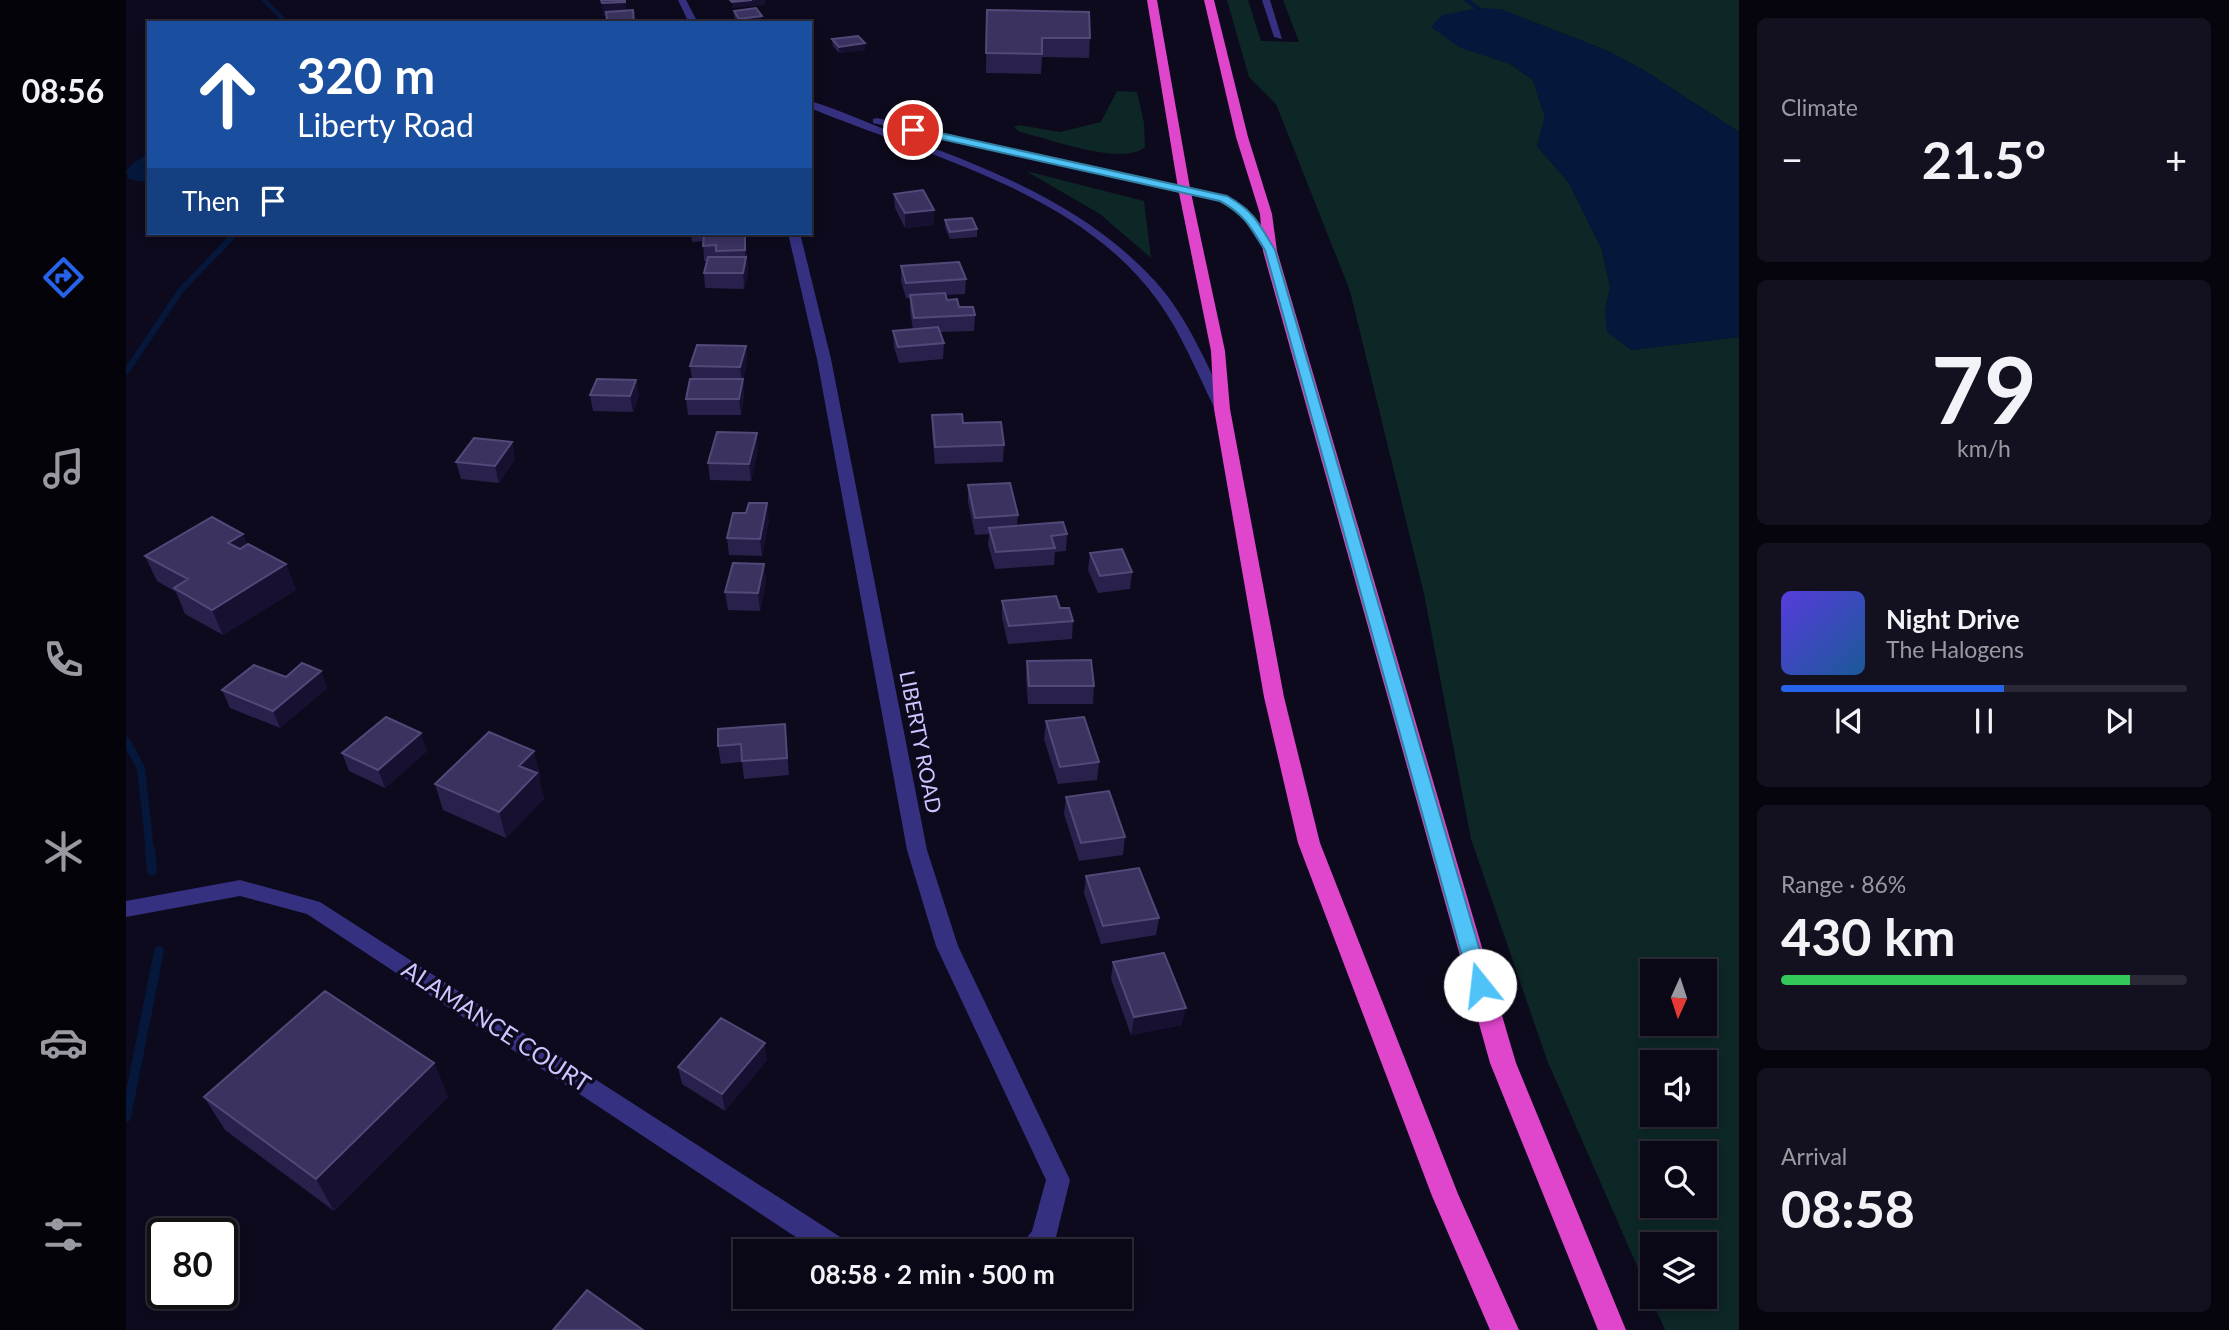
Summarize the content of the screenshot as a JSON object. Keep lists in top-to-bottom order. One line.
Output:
{"streets":{"street":["LIBERTY ROAD","ALAMANCE COURT"]},"north":"bottom","page":{"tabs":"08:56","tile":["Climate",["79","km/h"],["Range · 86%","430 km"],["Arrival","08:58"]],"turn":["320 m","Liberty Road"],"heat":["−","21.5°","+"],"then":"Then","song":["Night Drive","The Halogens"],"limit":"80","trip":"08:58 · 2 min · 500 m"}}
